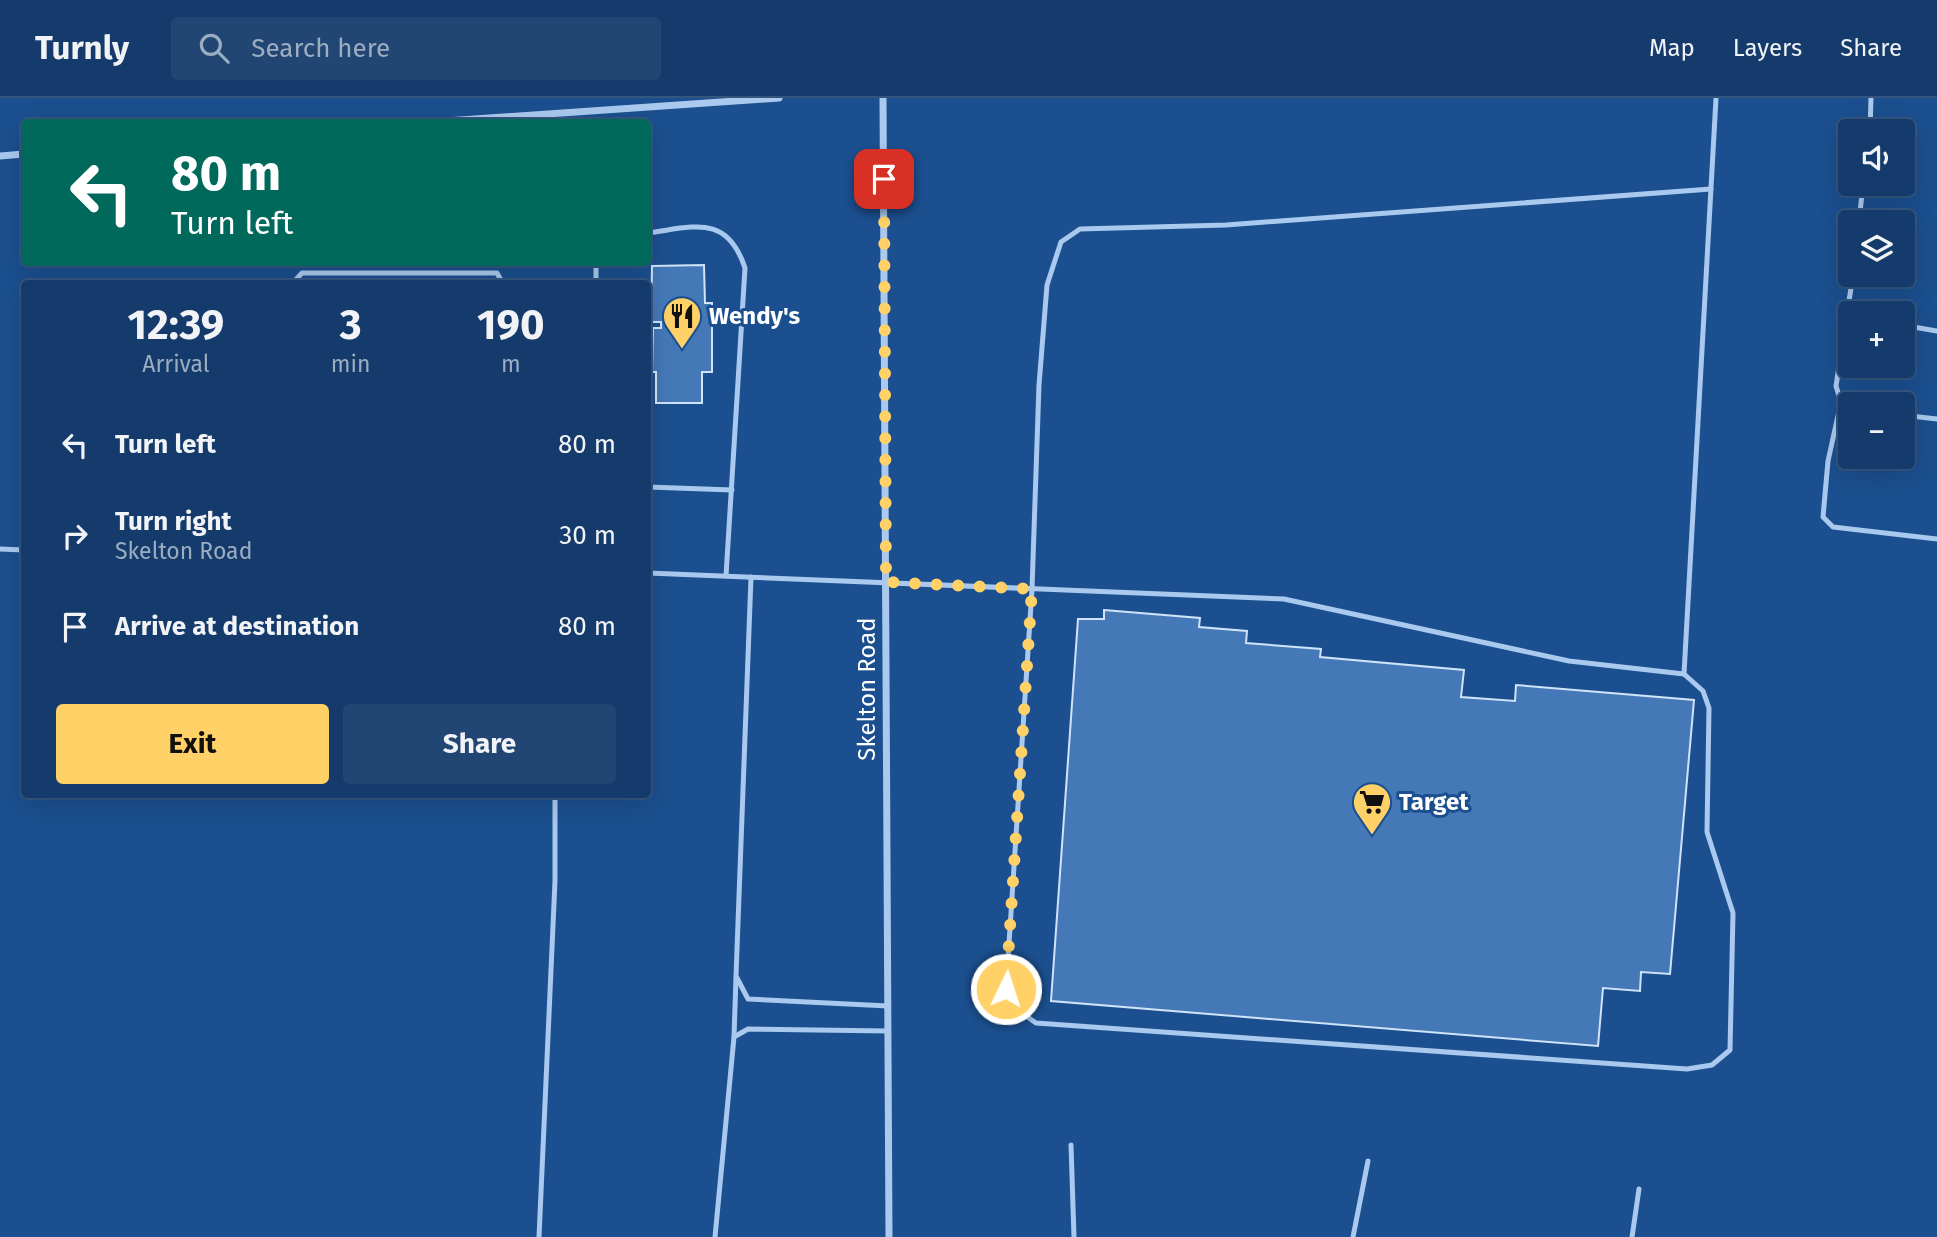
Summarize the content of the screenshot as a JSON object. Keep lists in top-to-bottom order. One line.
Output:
{"streets":{"street":["Skelton Road"]},"places":{"restaurant":["Wendy's"],"supermarket":["Target"]},"page":{"header":"Turnly","search":"Search here","nav":["Map","Layers","Share"],"map_buttons":["+","−"],"turn":["80 m","Turn left"],"eta":["12:39","Arrival","3","min","190","m"],"list":[{"name":"Turn left","value":"80 m"},{"name":"Turn right","note":"Skelton Road","value":"30 m"},{"name":"Arrive at destination","value":"80 m"}],"buttons":["Exit","Share"]}}
